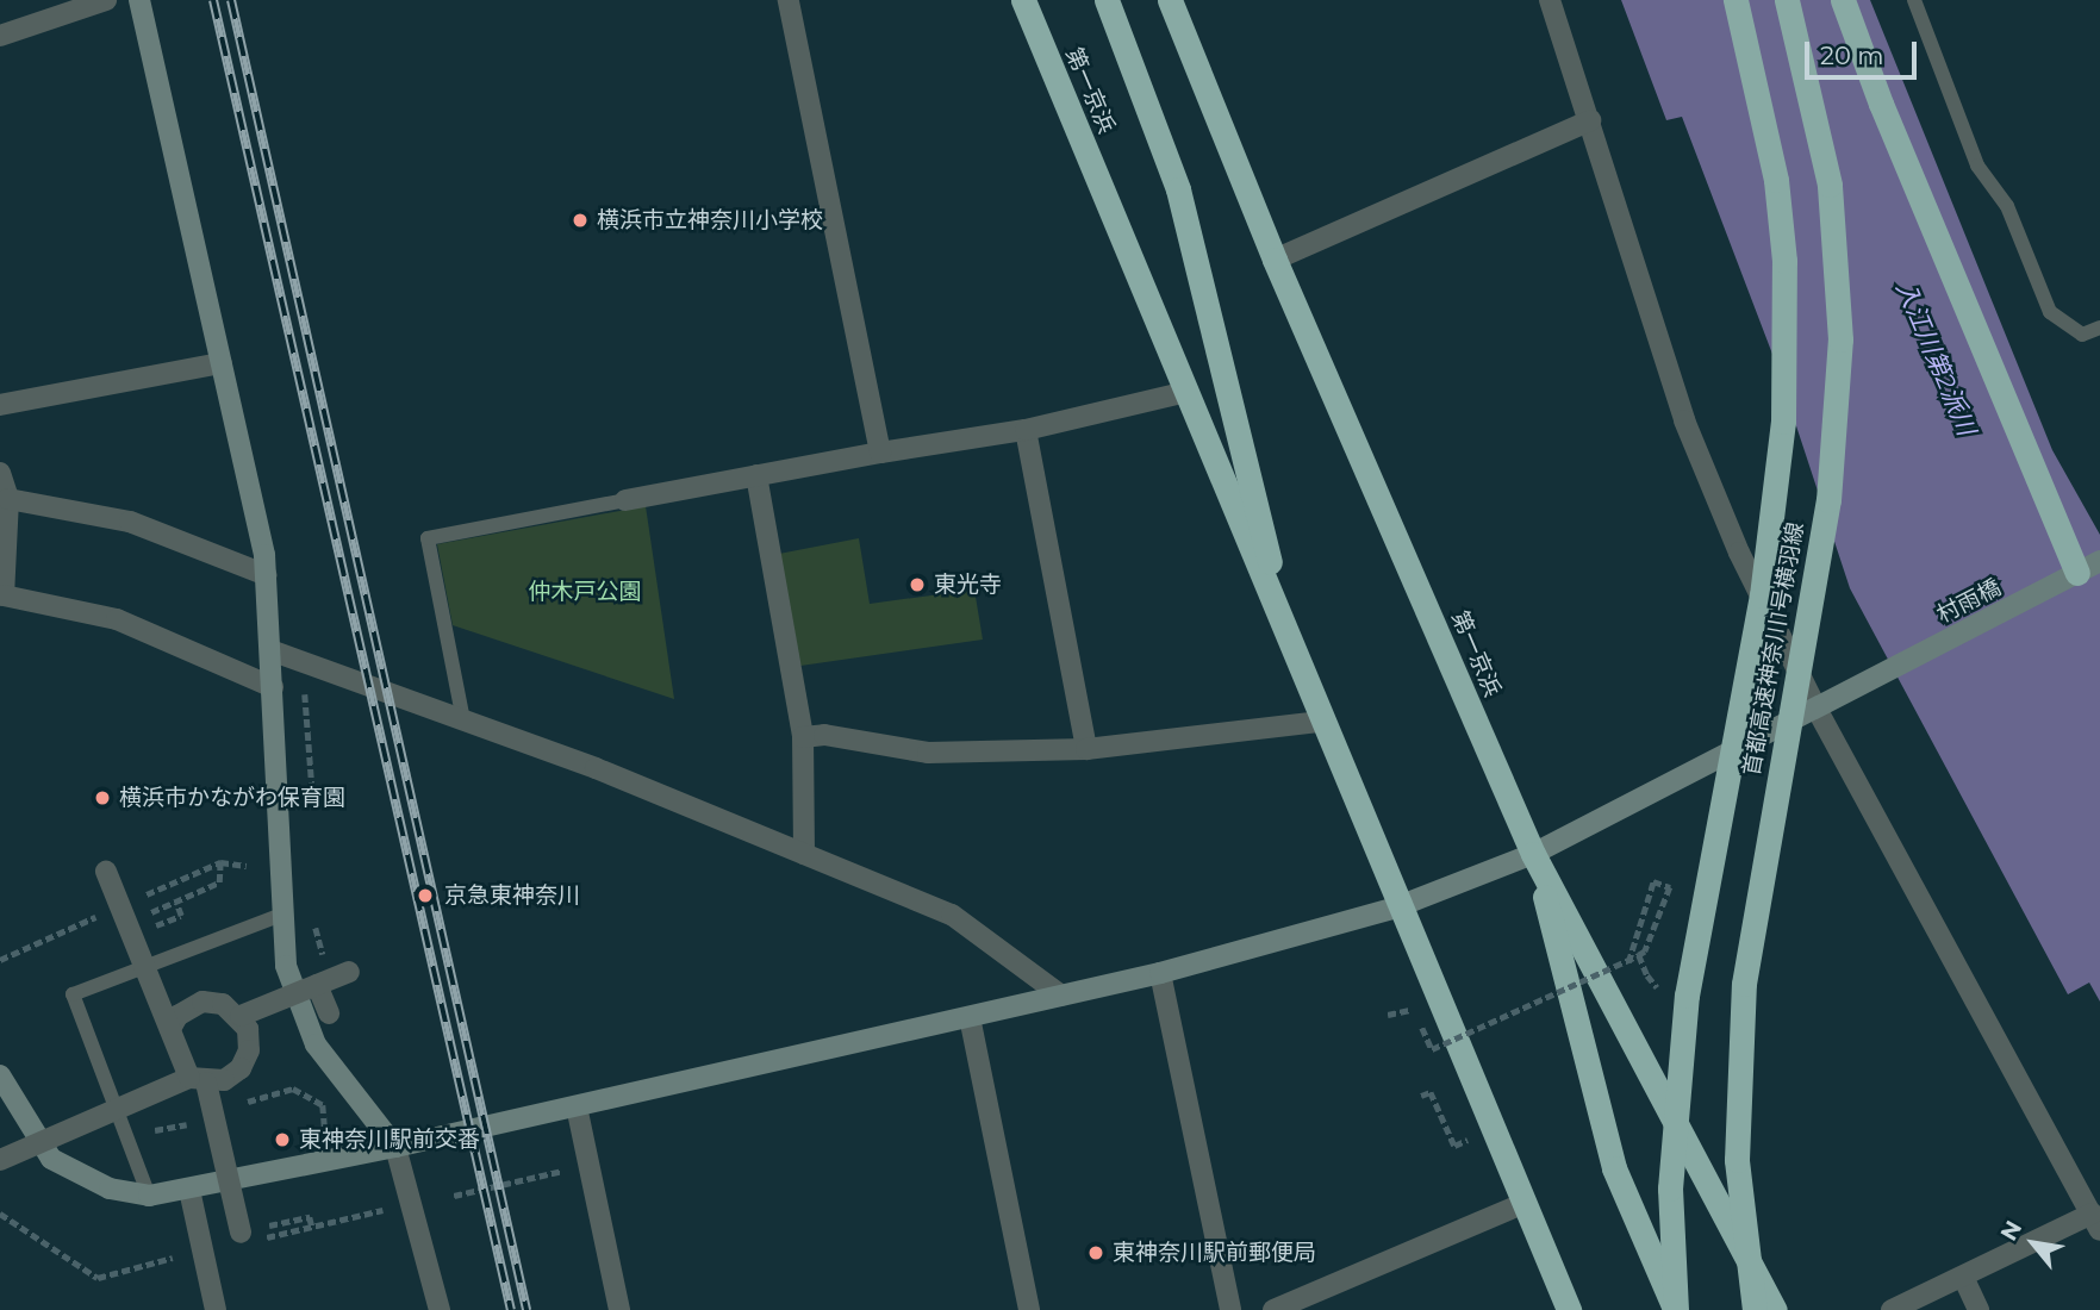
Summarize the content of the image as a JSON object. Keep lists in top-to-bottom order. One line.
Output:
{"streets":{"highway":["第一京浜","首都高速神奈川1号横羽線"],"street":["村雨橋"]},"crossings":[["第一京浜","村雨橋"]],"water":["入江川第2派川"],"parks":["仲木戸公園"],"places":["横浜市立神奈川小学校","東光寺","横浜市かながわ保育園","京急東神奈川","東神奈川駅前交番","東神奈川駅前郵便局"],"scale_bar":"20 m","north":"top left"}
